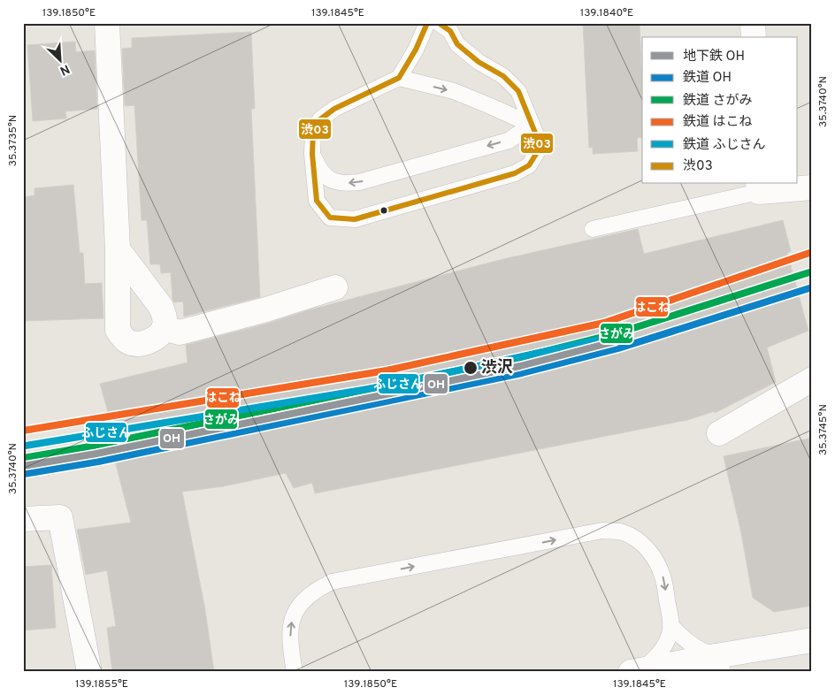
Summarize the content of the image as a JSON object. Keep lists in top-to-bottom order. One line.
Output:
{"places":["渋沢"],"lines":["transit line 渋03","rail line はこね","rail line さがみ","rail line OH","rail line ふじさん","metro line OH"],"legend":["地下鉄 OH","鉄道 OH","鉄道 さがみ","鉄道 はこね","鉄道 ふじさん","渋03"],"north":"bottom right","coordinates":["139.1850°E","139.1845°E","139.1840°E","35.3740°N","35.3735°N","35.3745°N","139.1855°E"]}
